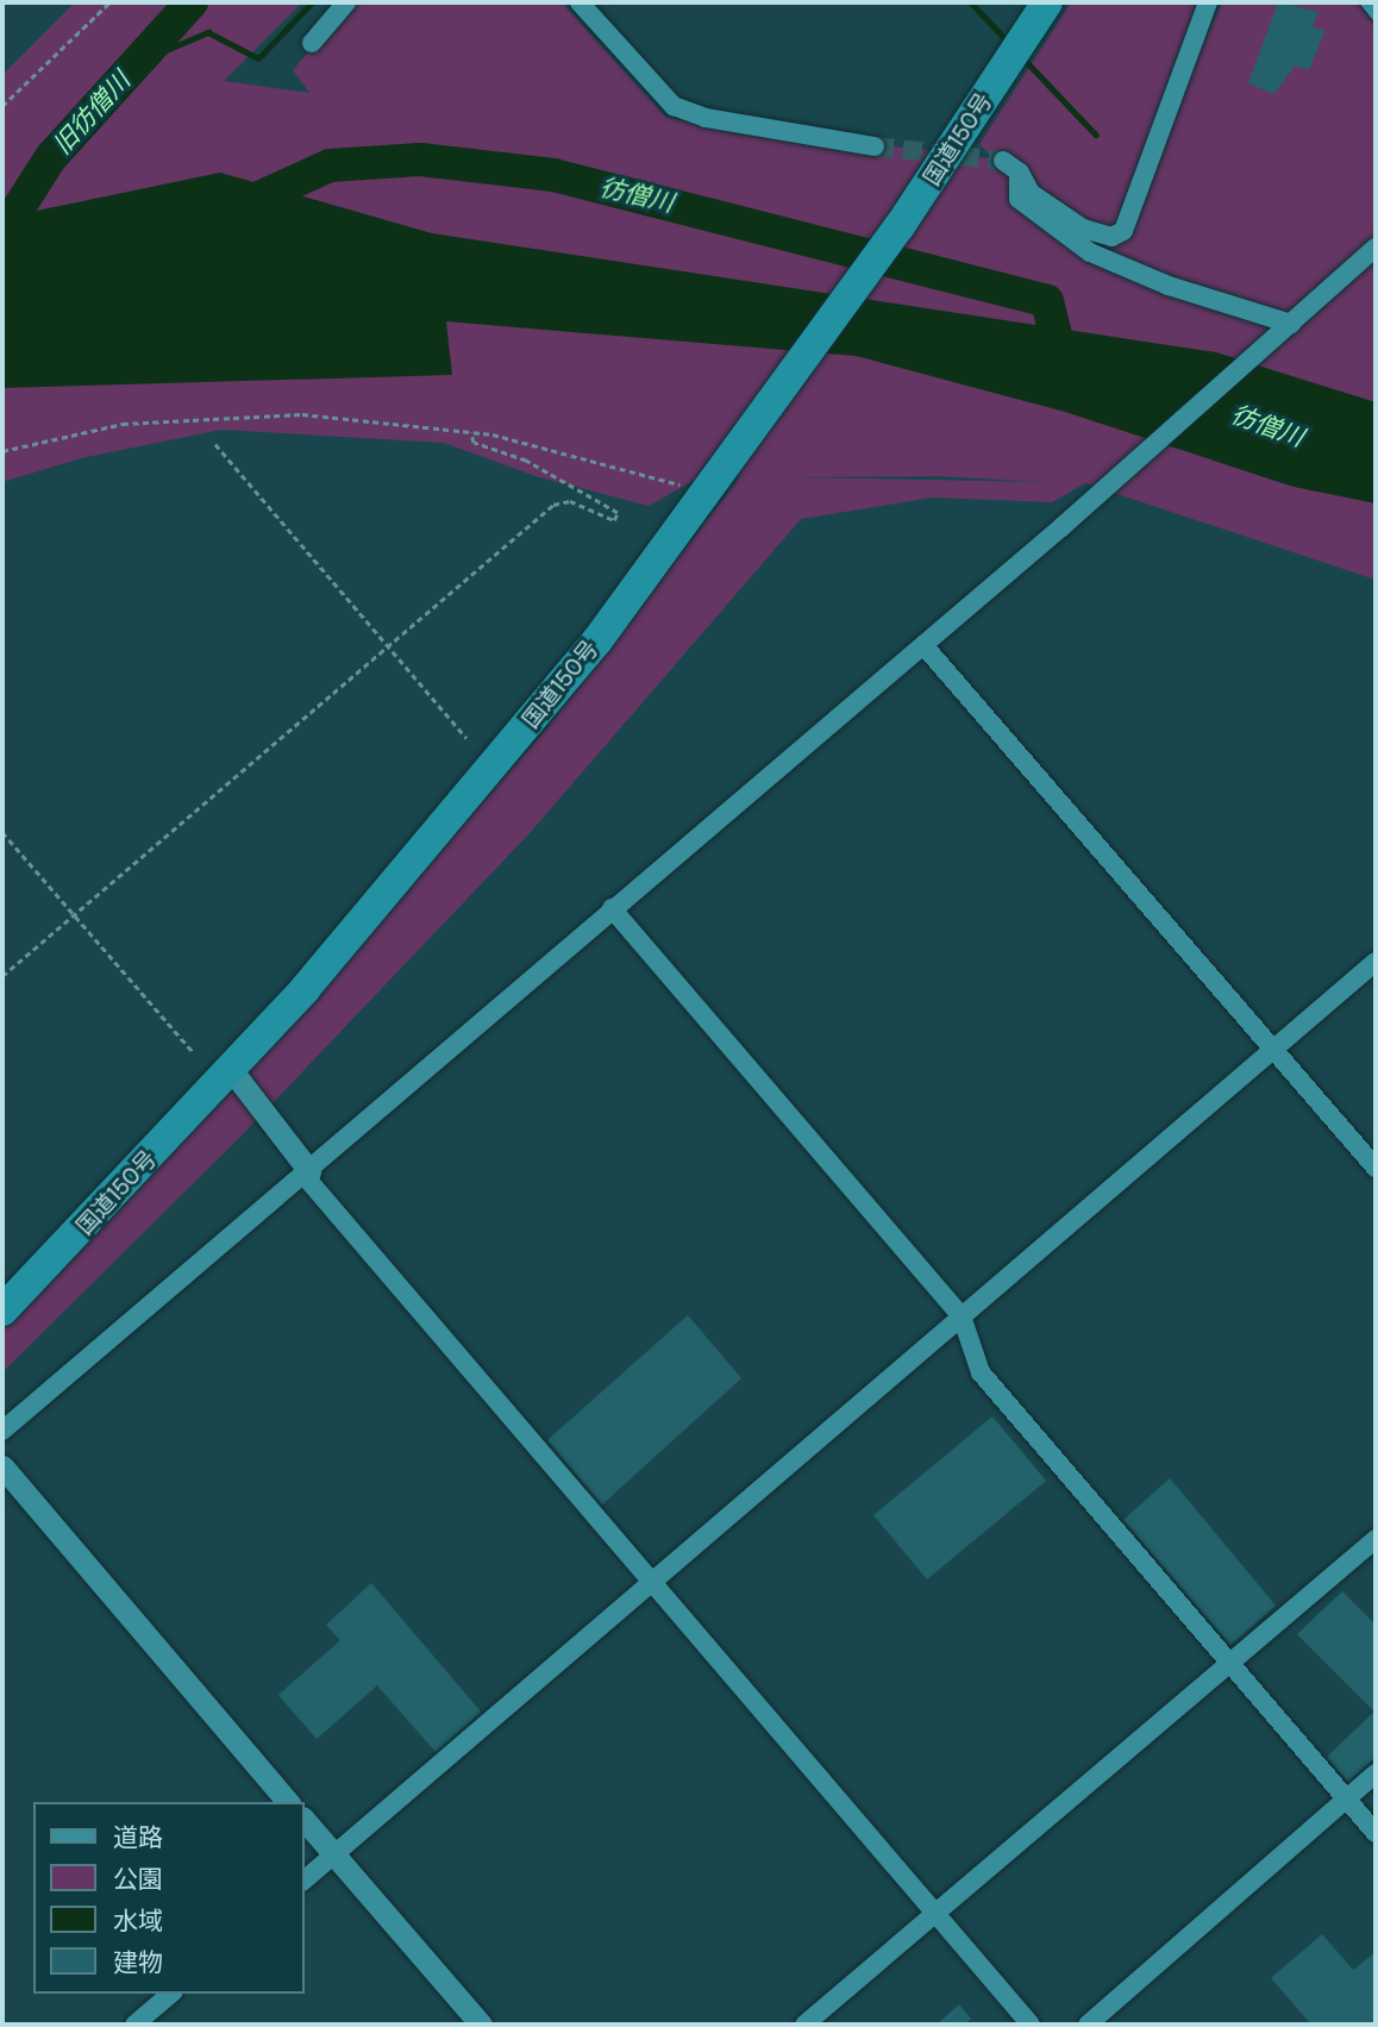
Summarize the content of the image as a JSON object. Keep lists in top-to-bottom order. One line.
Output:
{"streets":{"highway":["国道150号"]},"water":["旧彷僧川","彷僧川"],"legend":["道路","公園","水域","建物"]}
